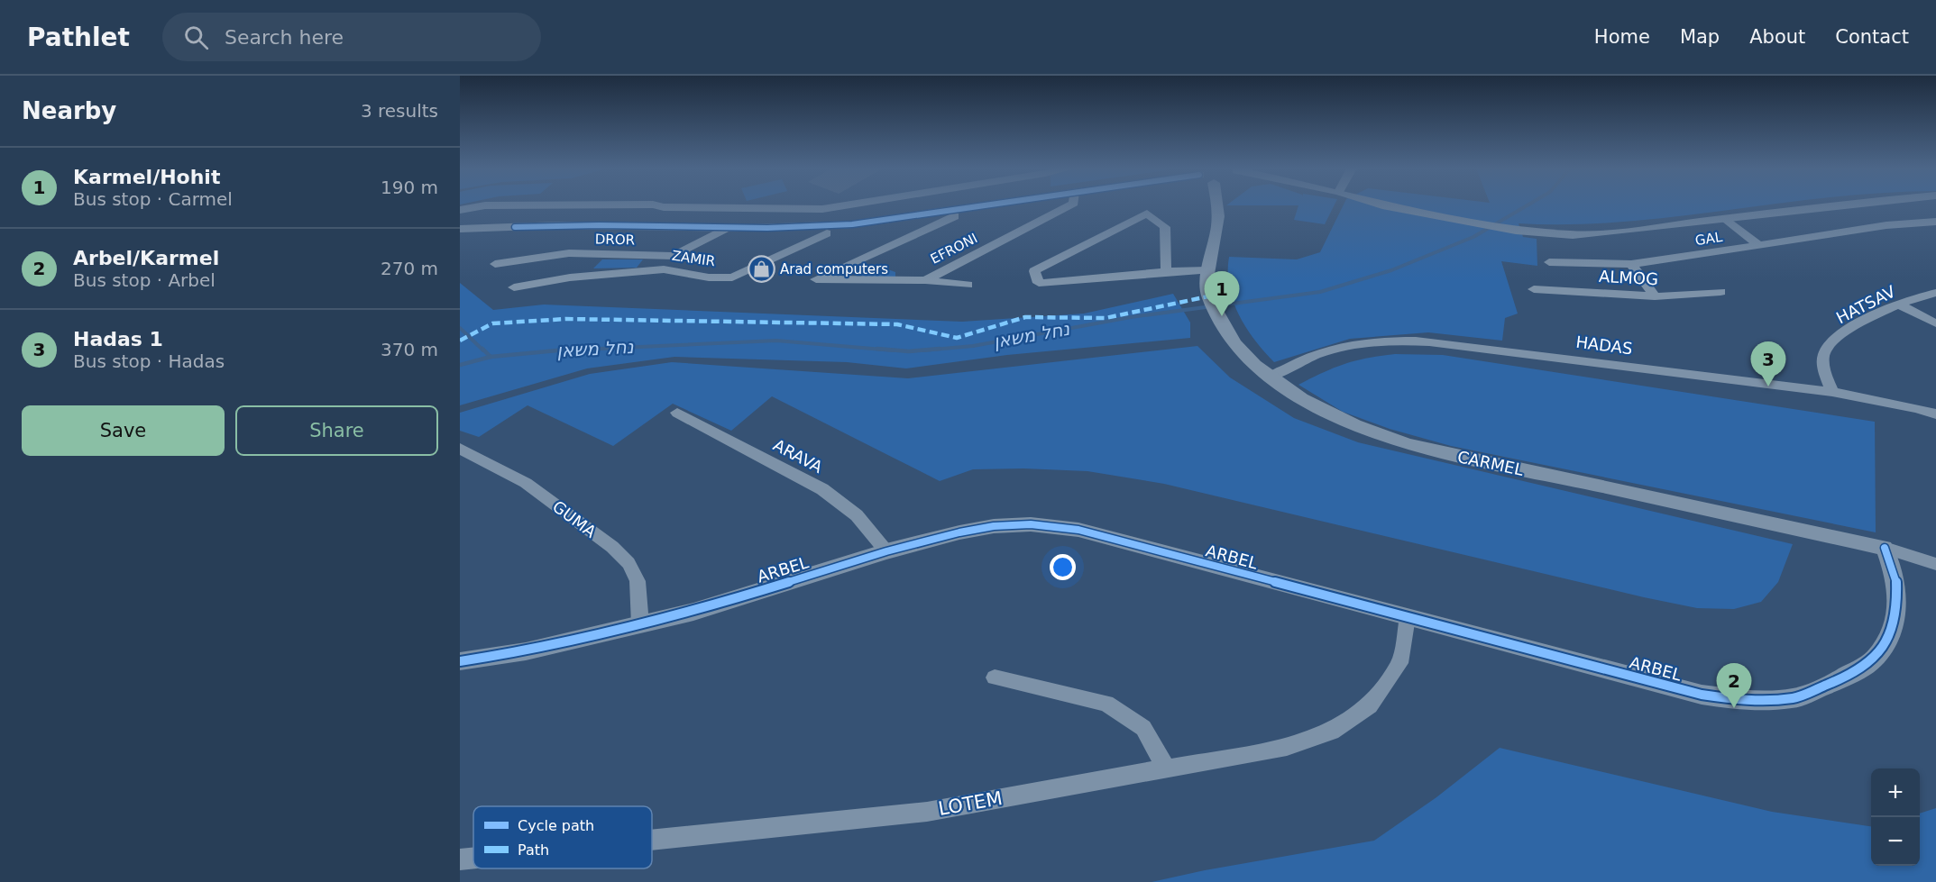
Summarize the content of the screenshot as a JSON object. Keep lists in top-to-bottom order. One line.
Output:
{"streets":{"street":["GAL","DROR","EFRONI","ZAMIR","ALMOG","HATSAV","HADAS","ARAVA","CARMEL","GUMA","ARBEL","LOTEM"]},"crossings":[["HATSAV","HADAS"],["HADAS","CARMEL"],["ARAVA","ARBEL"],["CARMEL","ARBEL"],["GUMA","ARBEL"],["ARBEL","LOTEM"]],"water":["נחל משאן"],"places":{"shop":["Arad computers"]},"legend":["Cycle path","Path"],"page":{"header":"Pathlet","search":"Search here","nav":["Home","Map","About","Contact"],"heading":["Nearby","3 results"],"list":[{"mark":"1","name":"Karmel/Hohit","note":"Bus stop · Carmel","value":"190 m"},{"mark":"2","name":"Arbel/Karmel","note":"Bus stop · Arbel","value":"270 m"},{"mark":"3","name":"Hadas 1","note":"Bus stop · Hadas","value":"370 m"}],"pins":["1","3","2"],"buttons":["Save","Share"],"map_buttons":["+","−"]}}
